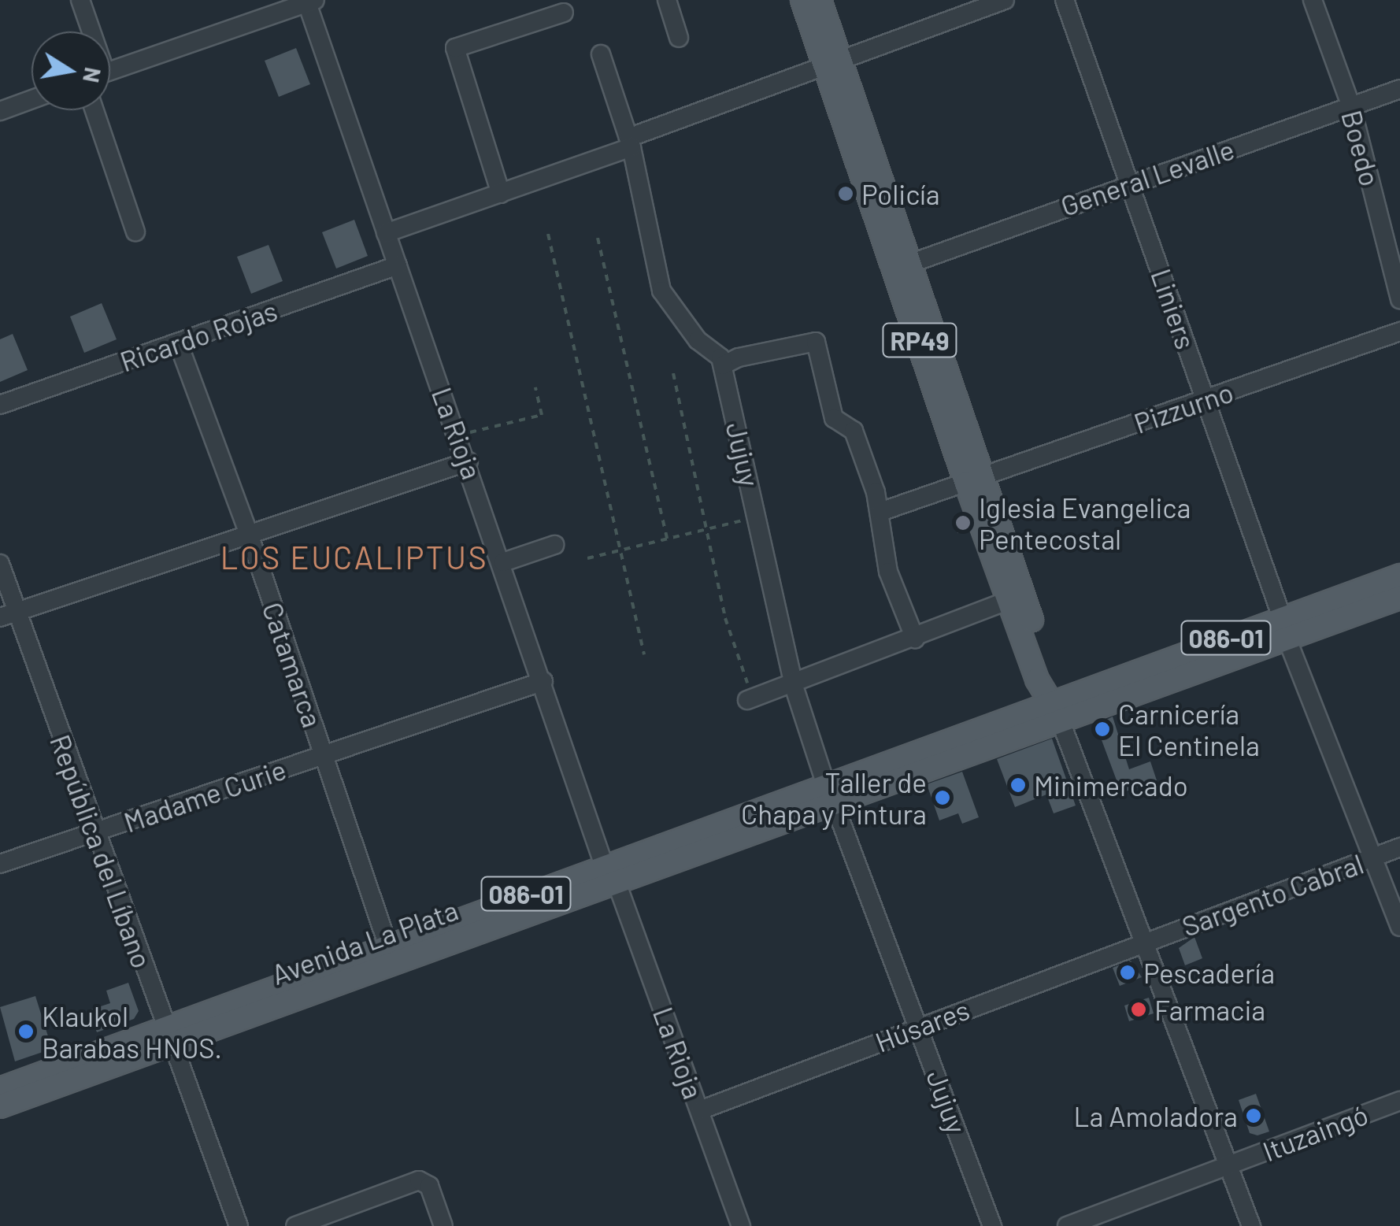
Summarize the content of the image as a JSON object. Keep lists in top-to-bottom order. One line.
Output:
{"streets":{"main road":["RP49","086-01","Avenida La Plata"],"street":["Boedo","General Levalle","Liniers","Ricardo Rojas","Pizzurno","La Rioja","Jujuy","Catamarca","Madame Curie","República del Líbano","Sargento Cabral","Húsares","Ituzaingó"]},"crossings":[["Boedo","General Levalle"],["General Levalle","Liniers"],["General Levalle","RP49"],["Liniers","Pizzurno"],["Liniers","086-01"],["Liniers","Sargento Cabral"],["Ricardo Rojas","La Rioja"],["Ricardo Rojas","Catamarca"],["RP49","Pizzurno"],["RP49","086-01"],["RP49","Sargento Cabral"],["RP49","Avenida La Plata"],["RP49","Húsares"],["RP49","Ituzaingó"],["La Rioja","Madame Curie"],["La Rioja","Avenida La Plata"],["La Rioja","Húsares"],["Jujuy","Avenida La Plata"],["Jujuy","Húsares"],["086-01","Avenida La Plata"],["Catamarca","Madame Curie"],["Catamarca","Avenida La Plata"],["Madame Curie","República del Líbano"],["República del Líbano","Avenida La Plata"],["Sargento Cabral","Húsares"]],"districts":["LOS EUCALIPTUS"],"places":["Policía","Iglesia Evangelica Pentecostal","Carnicería El Centinela","Minimercado","Taller de Chapa y Pintura","Pescadería","Farmacia","Klaukol Barabas HNOS.","La Amoladora"],"north":"right"}
